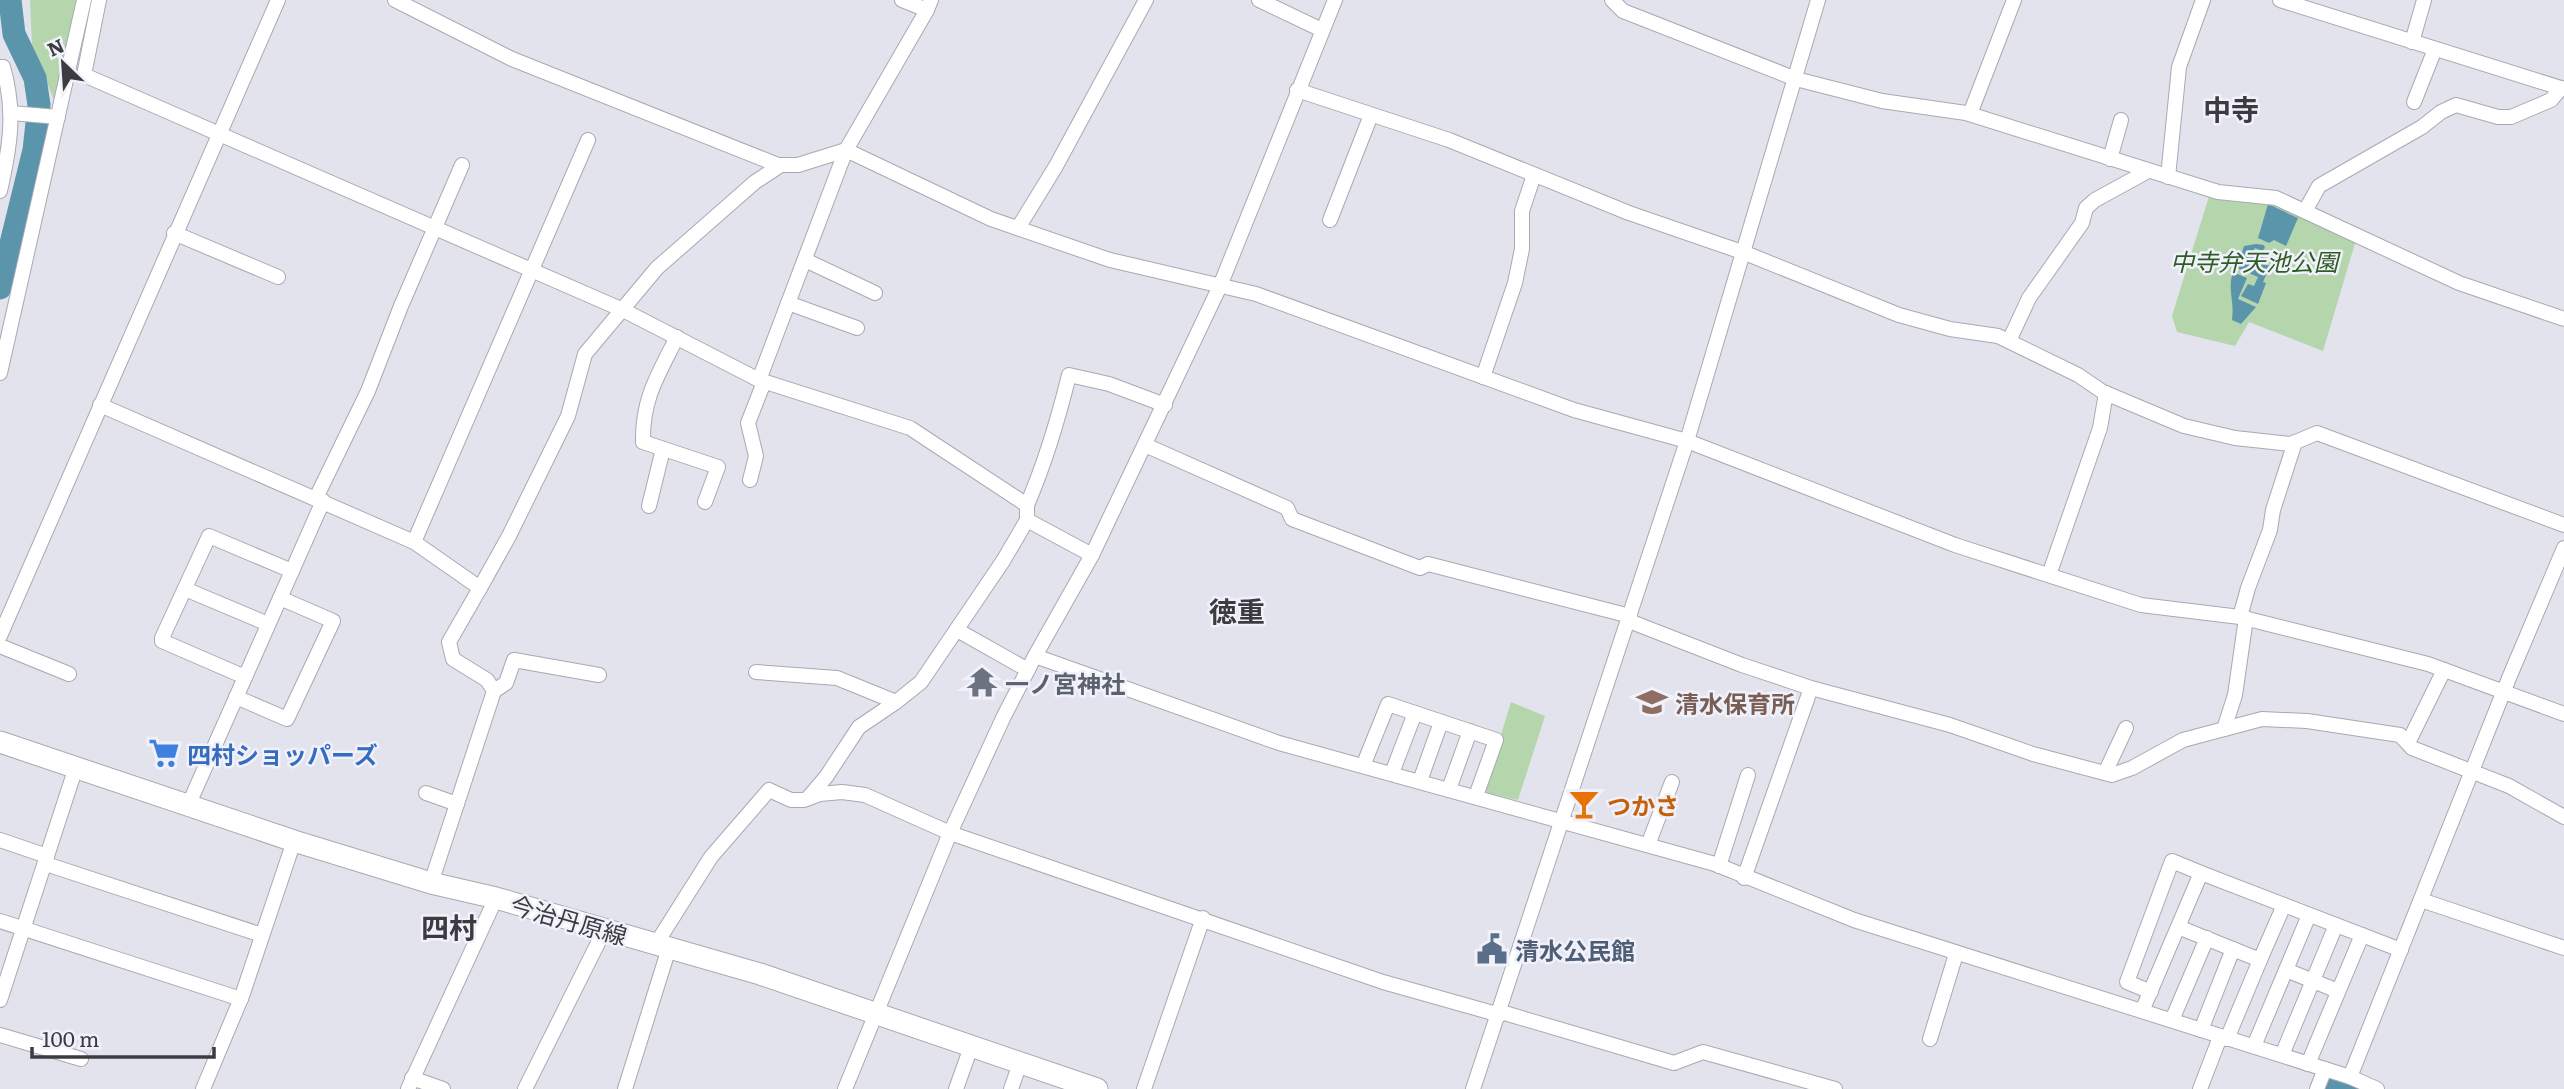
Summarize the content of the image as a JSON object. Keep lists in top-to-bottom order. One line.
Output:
{"streets":{"main road":["今治丹原線"]},"districts":["中寺","徳重","四村"],"parks":["中寺弁天池公園"],"places":{"temple":["一ノ宮神社"],"school or university":["清水保育所"],"supermarket":["四村ショッパーズ"],"bar":["つかさ"],"public building":["清水公民館"]},"scale_bar":"100 m","north":"top left"}
